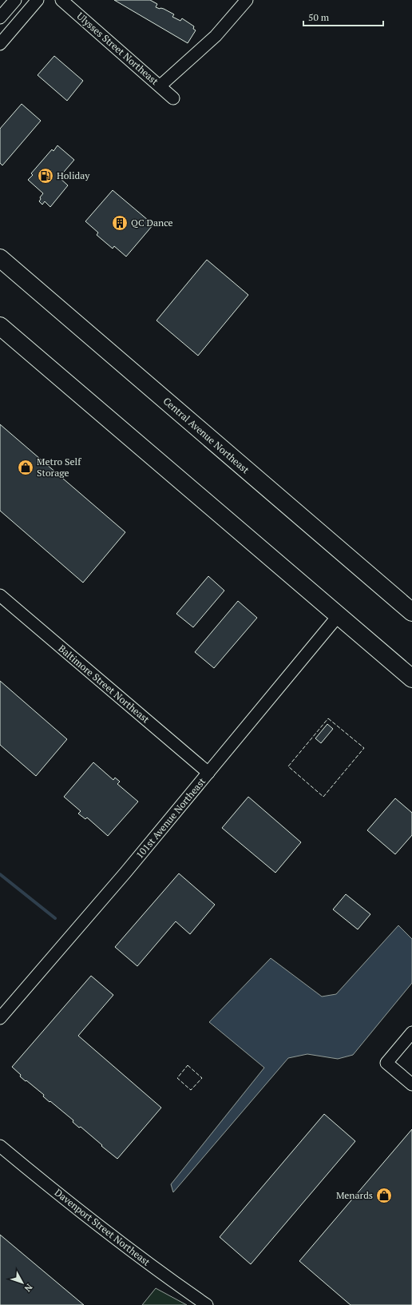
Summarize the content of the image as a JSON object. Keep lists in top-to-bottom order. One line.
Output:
{"streets":{"highway":["Central Avenue Northeast"],"street":["Ulysses Street Northeast","Baltimore Street Northeast","101st Avenue Northeast","Davenport Street Northeast"]},"crossings":[["Baltimore Street Northeast","101st Avenue Northeast"]],"places":{"fuel station":["Holiday"],"building":["QC Dance"],"shop":["Metro Self Storage","Menards"]},"scale_bar":"50 m","north":"bottom right"}
